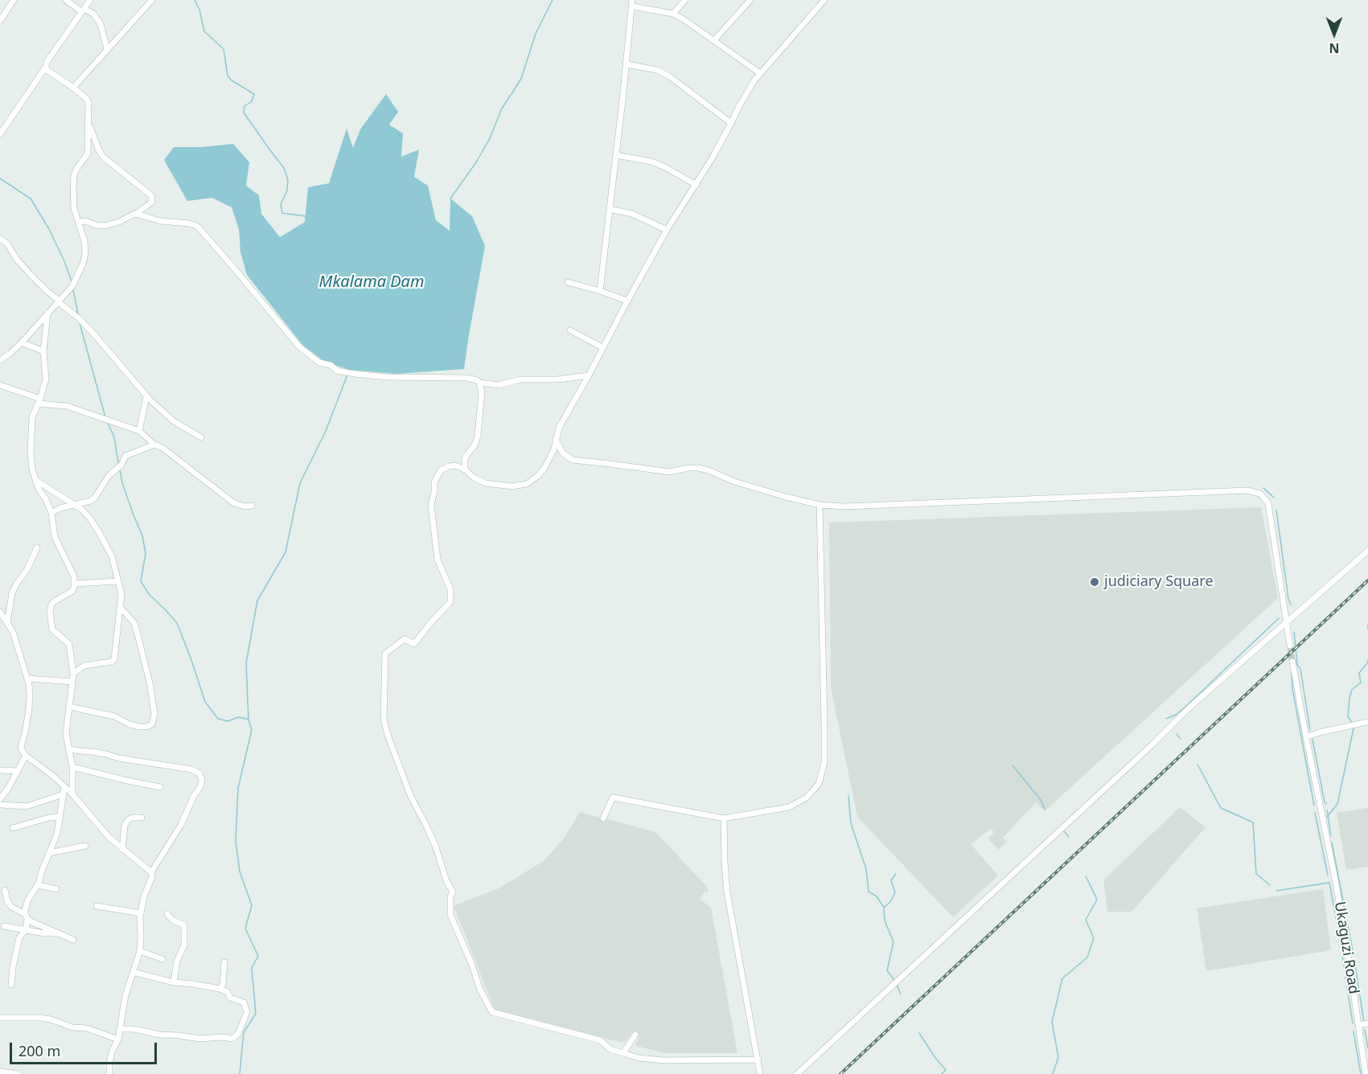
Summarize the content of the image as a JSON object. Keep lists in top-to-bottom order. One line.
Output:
{"streets":{"street":["Ukaguzi Road"]},"water":["Mkalama Dam"],"places":["judiciary Square"],"scale_bar":"200 m","north":"bottom"}
